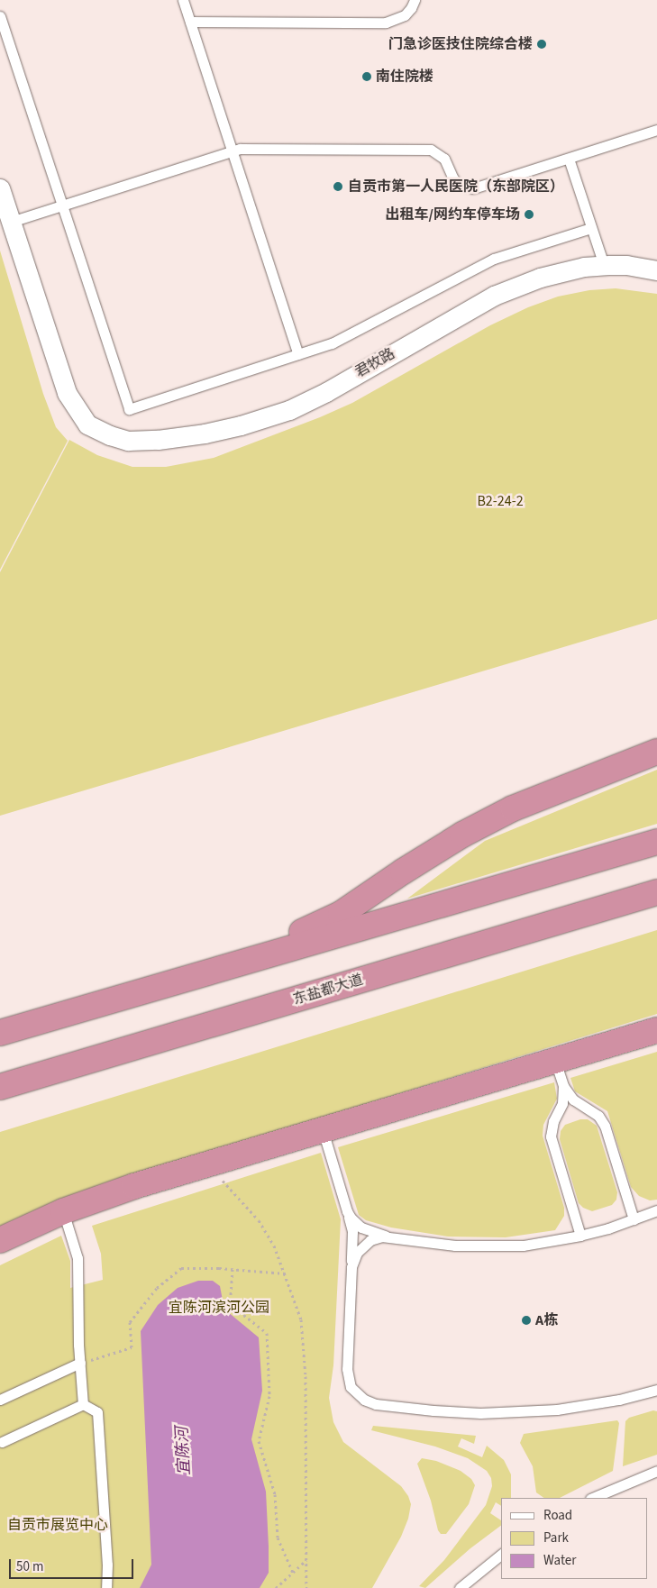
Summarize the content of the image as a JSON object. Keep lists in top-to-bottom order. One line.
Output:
{"streets":{"highway":["东盐都大道"],"street":["君牧路"]},"water":["宜陈河"],"parks":["B2-24-2","宜陈河滨河公园","自贡市展览中心"],"places":["门急诊医技住院综合楼","南住院楼","自贡市第一人民医院（东部院区）","出租车/网约车停车场","A栋"],"legend":["Road","Park","Water"],"scale_bar":"50 m"}
